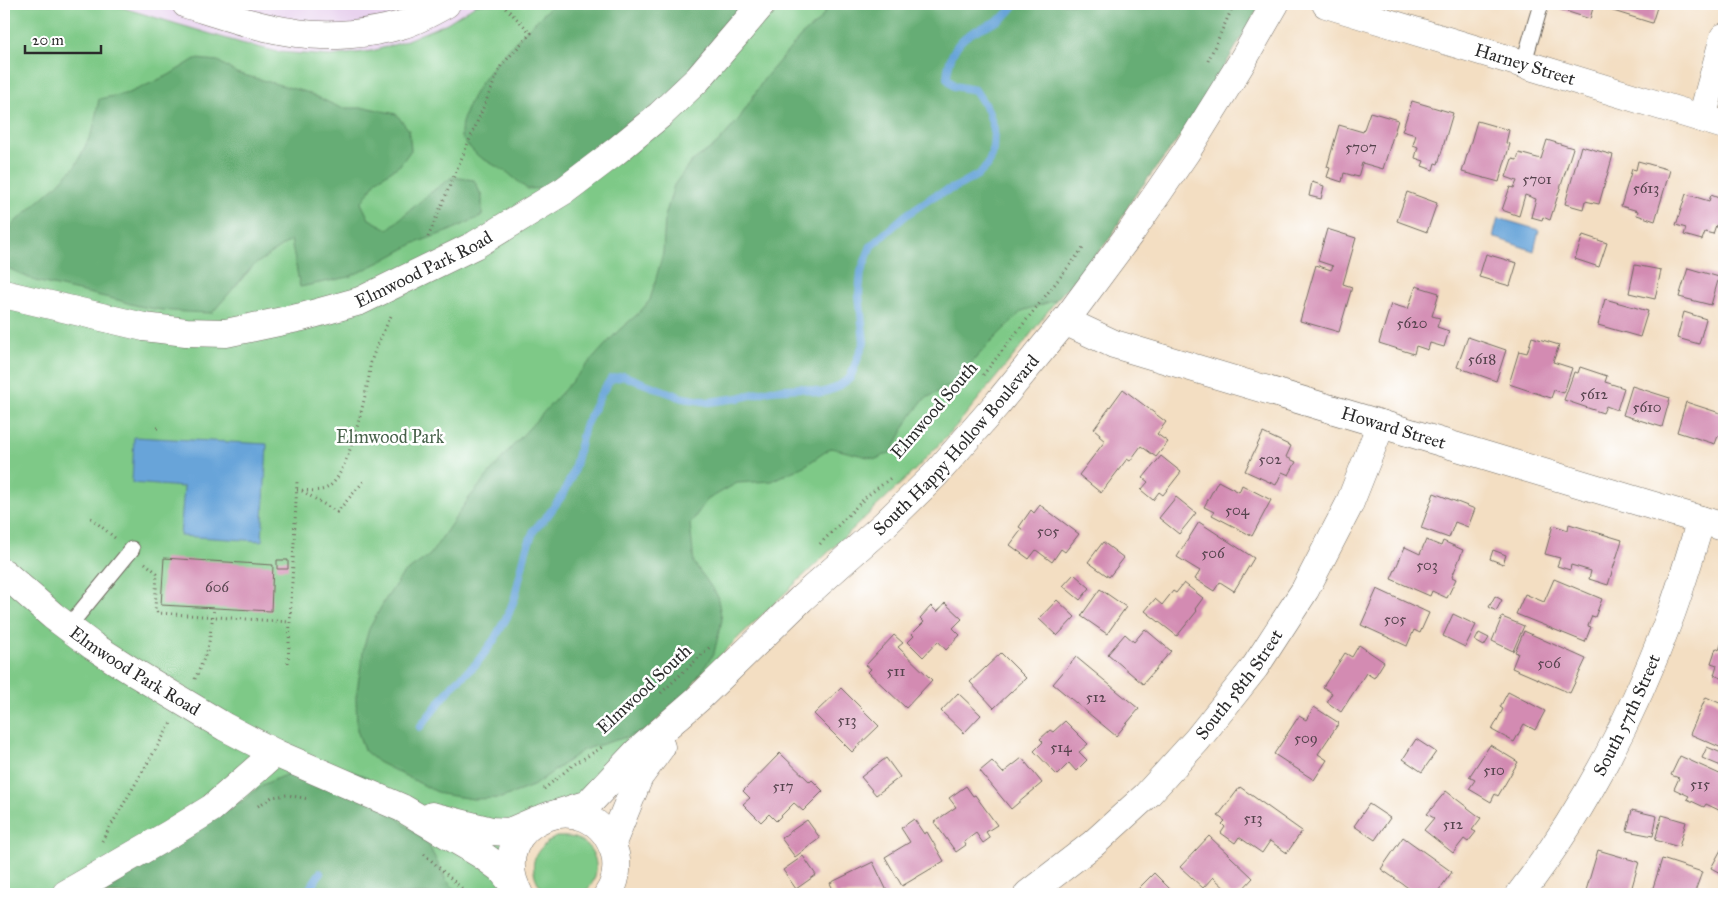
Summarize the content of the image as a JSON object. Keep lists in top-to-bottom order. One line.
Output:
{"streets":{"street":["Harney Street","Elmwood Park Road","Howard Street","South Happy Hollow Boulevard","South 58th Street","South 57th Street"],"path":["Elmwood South"]},"crossings":[["Elmwood Park Road","South Happy Hollow Boulevard"],["Howard Street","South Happy Hollow Boulevard"],["Howard Street","South 58th Street"],["Howard Street","South 57th Street"]],"parks":["Elmwood Park"],"house_numbers":["5707","5701","5613","5620","5618","5612","5610","502","504","505","506","503","606","505","506","511","512","513","509","514","510","515","517","513","512"],"scale_bar":"20 m"}
